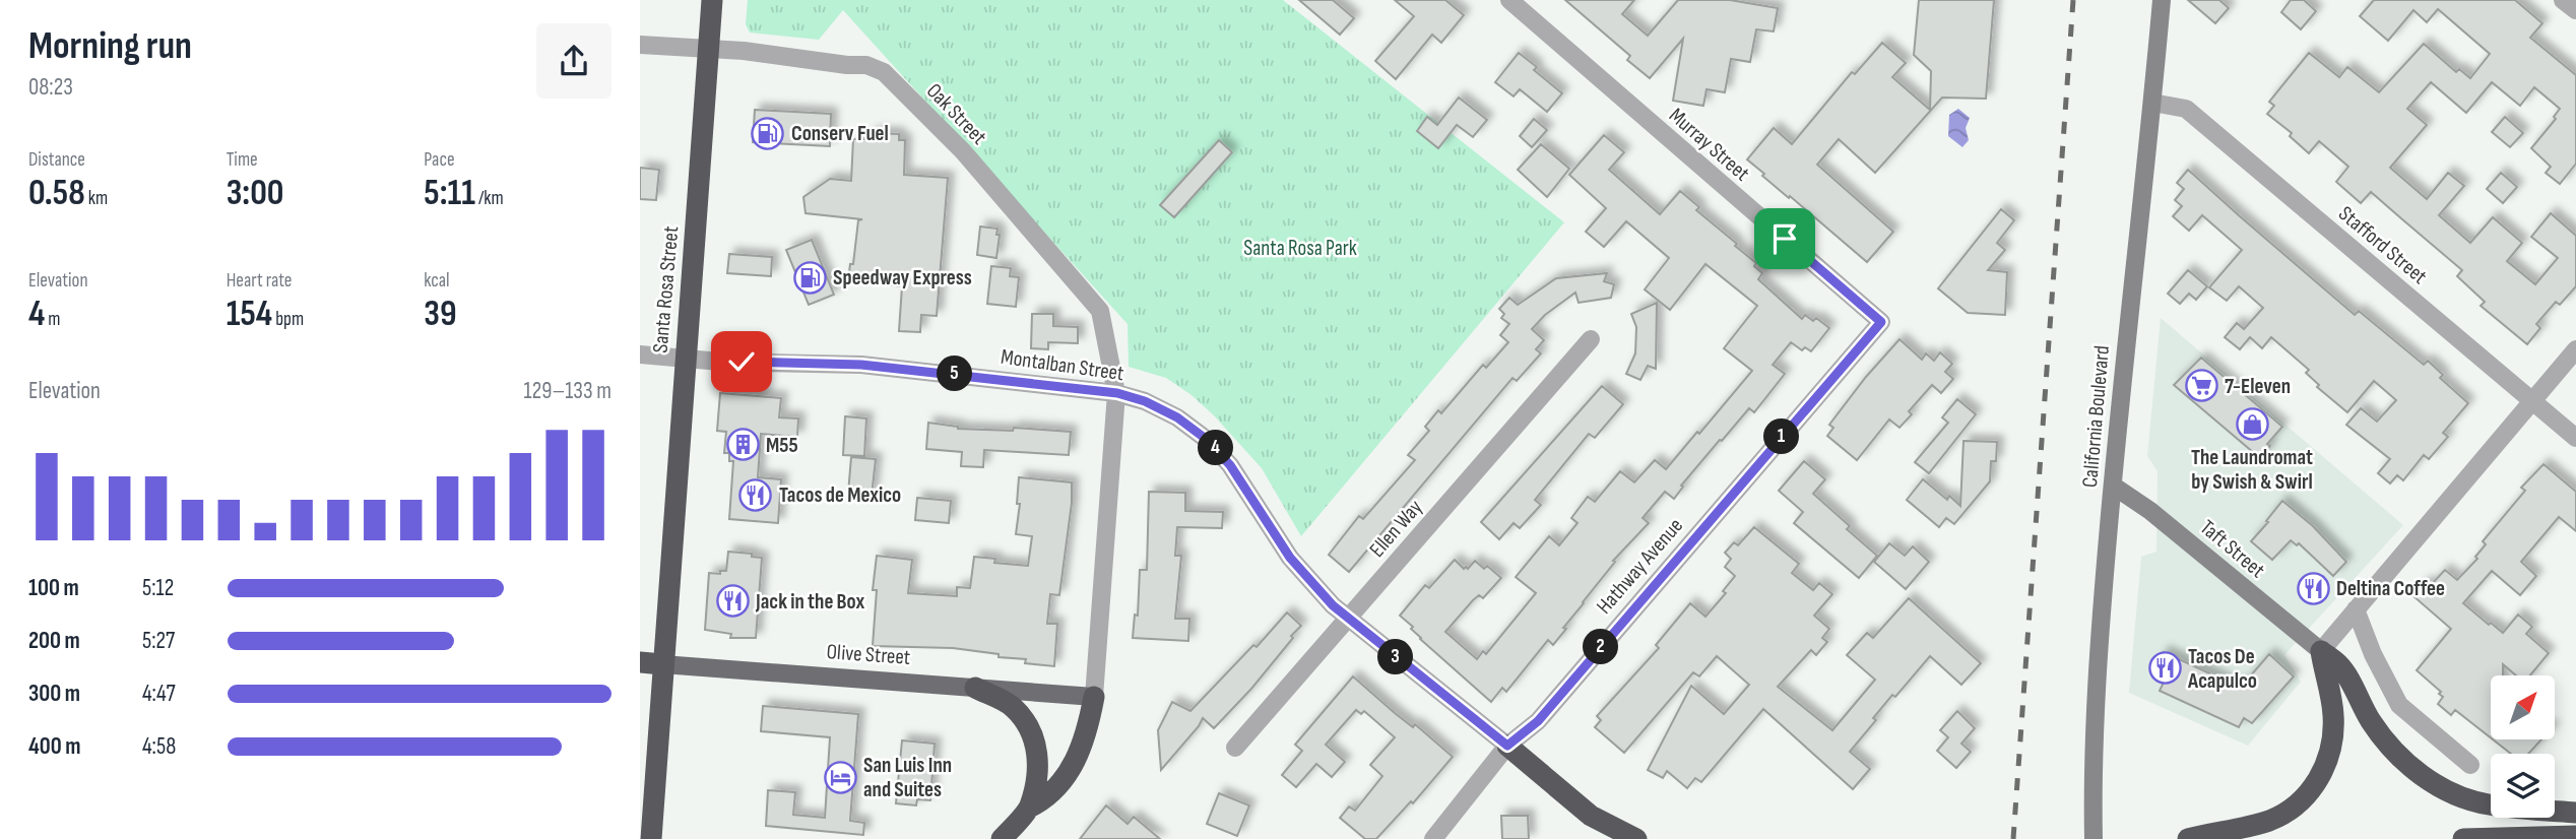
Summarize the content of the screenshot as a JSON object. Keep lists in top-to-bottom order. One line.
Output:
{"streets":{"highway":["Santa Rosa Street","Olive Street"],"street":["Oak Street","Murray Street","Stafford Street","Montalban Street","California Boulevard","Ellen Way","Taft Street","Hathway Avenue"]},"crossings":[["Oak Street","Santa Rosa Street"],["Oak Street","Montalban Street"],["Oak Street","Olive Street"],["Murray Street","Hathway Avenue"],["Stafford Street","California Boulevard"],["Santa Rosa Street","Montalban Street"],["Santa Rosa Street","Olive Street"],["Montalban Street","Ellen Way"],["Montalban Street","Hathway Avenue"],["California Boulevard","Taft Street"]],"parks":["Santa Rosa Park"],"places":{"fuel station":["Conserv Fuel","Speedway Express"],"supermarket":["7-Eleven"],"shop":["The Laundromat by Swish & Swirl"],"building":["M55"],"restaurant":["Tacos de Mexico","Deltina Coffee","Jack in the Box","Tacos De Acapulco"],"hotel":["San Luis Inn and Suites"]},"north":"top right","page":{"heading":["Morning run","08:23"],"stats":[["Distance","0.58 km"],["Time","3:00"],["Pace","5:11 /km"],["Elevation","4 m"],["Heart rate","154 bpm"],["kcal","39"]],"pins":["5","1","4","2","3"],"chart":["Elevation","129–133 m"],"list":[{"name":"100 m","note":"5:12"},{"name":"200 m","note":"5:27"},{"name":"300 m","note":"4:47"},{"name":"400 m","note":"4:58"}]}}
